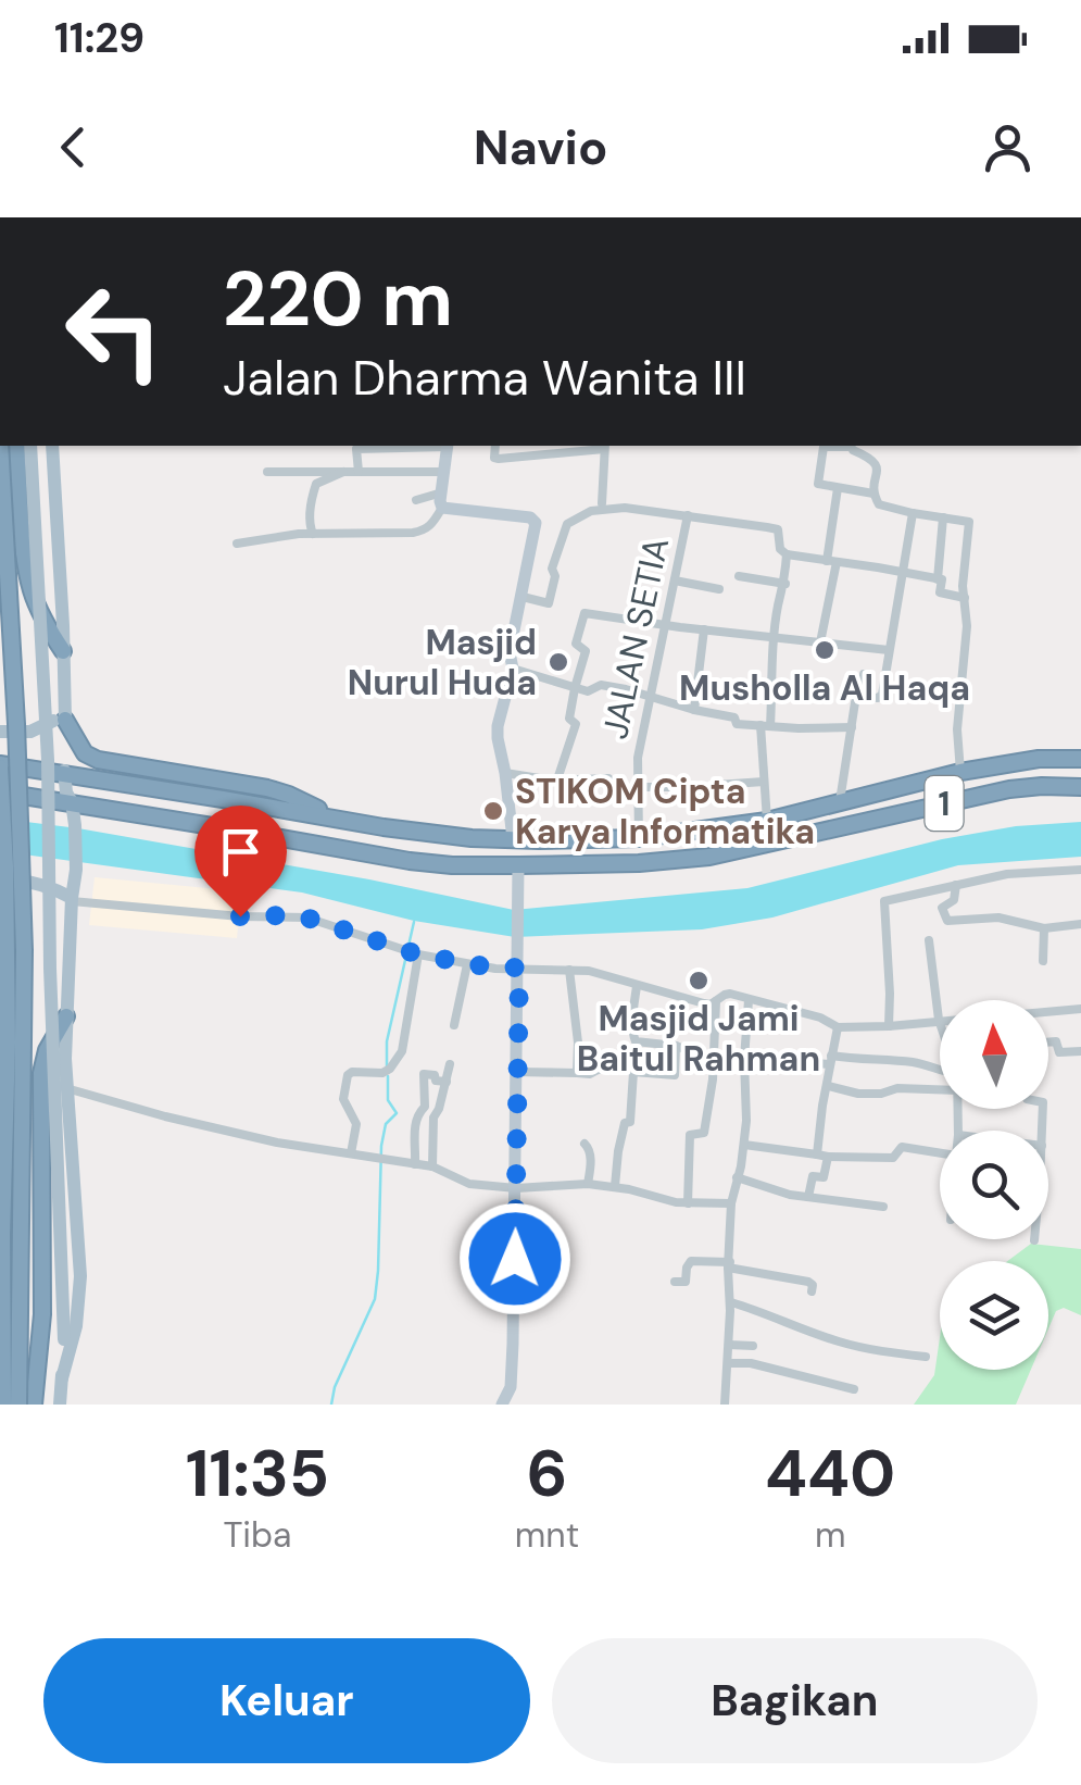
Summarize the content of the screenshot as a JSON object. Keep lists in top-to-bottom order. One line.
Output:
{"streets":{"highway":["1"],"street":["JALAN SETIA"]},"crossings":[["JALAN SETIA","1"]],"places":["Musholla Al Haqa","Masjid Nurul Huda","STIKOM Cipta Karya Informatika","Masjid Jami Baitul Rahman"],"north":"top","page":{"status":"11:29","header":"Navio","turn":["220 m","Jalan Dharma Wanita III"],"eta":["11:35","Tiba","6","mnt","440","m"],"buttons":["Keluar","Bagikan"]}}
